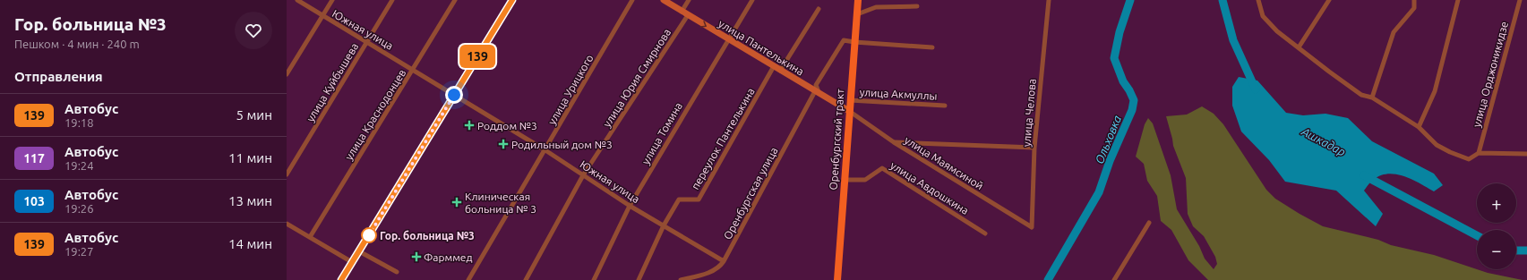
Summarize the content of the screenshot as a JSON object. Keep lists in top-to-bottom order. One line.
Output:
{"streets":{"main road":["улица Пантелькина","Оренбургский тракт"],"street":["Южная улица","улица Орджоникидзе","улица Юрия Смирнова","улица Куйбышева","улица Урицкого","улица Акмуллы","улица Челова","улица Краснодонцев","улица Томина","переулок Пантелькина","улица Маямсиной","улица Авдошкина","Оренбургская улица"]},"crossings":[["Южная улица","улица Юрия Смирнова"],["Южная улица","улица Куйбышева"],["Южная улица","улица Урицкого"],["Южная улица","улица Краснодонцев"],["Южная улица","улица Томина"],["Южная улица","переулок Пантелькина"],["Южная улица","Оренбургская улица"],["улица Пантелькина","улица Юрия Смирнова"],["улица Пантелькина","улица Томина"],["улица Пантелькина","переулок Пантелькина"],["улица Пантелькина","Оренбургский тракт"],["улица Пантелькина","улица Маямсиной"],["улица Пантелькина","Оренбургская улица"],["улица Акмуллы","Оренбургский тракт"],["улица Челова","улица Маямсиной"],["Оренбургский тракт","улица Маямсиной"],["Оренбургский тракт","улица Авдошкина"],["Оренбургский тракт","Оренбургская улица"]],"water":["Ольховка","Ашкадар"],"places":{"health":["Роддом №3","Родильный дом №3","Клиническая больница № 3","Фарммед"],"other":["Гор. больница №3"]},"lines":["bus line 139"],"page":{"heading":[["Гор. больница №3","Пешком · 4 мин · 240 m"],"Отправления"],"on_map":"139","list":[{"mark":"139","name":"Автобус","note":"19:18","value":"5 мин"},{"mark":"117","name":"Автобус","note":"19:24","value":"11 мин"},{"mark":"103","name":"Автобус","note":"19:26","value":"13 мин"},{"mark":"139","name":"Автобус","note":"19:27","value":"14 мин"}],"map_buttons":["+","−"]}}
